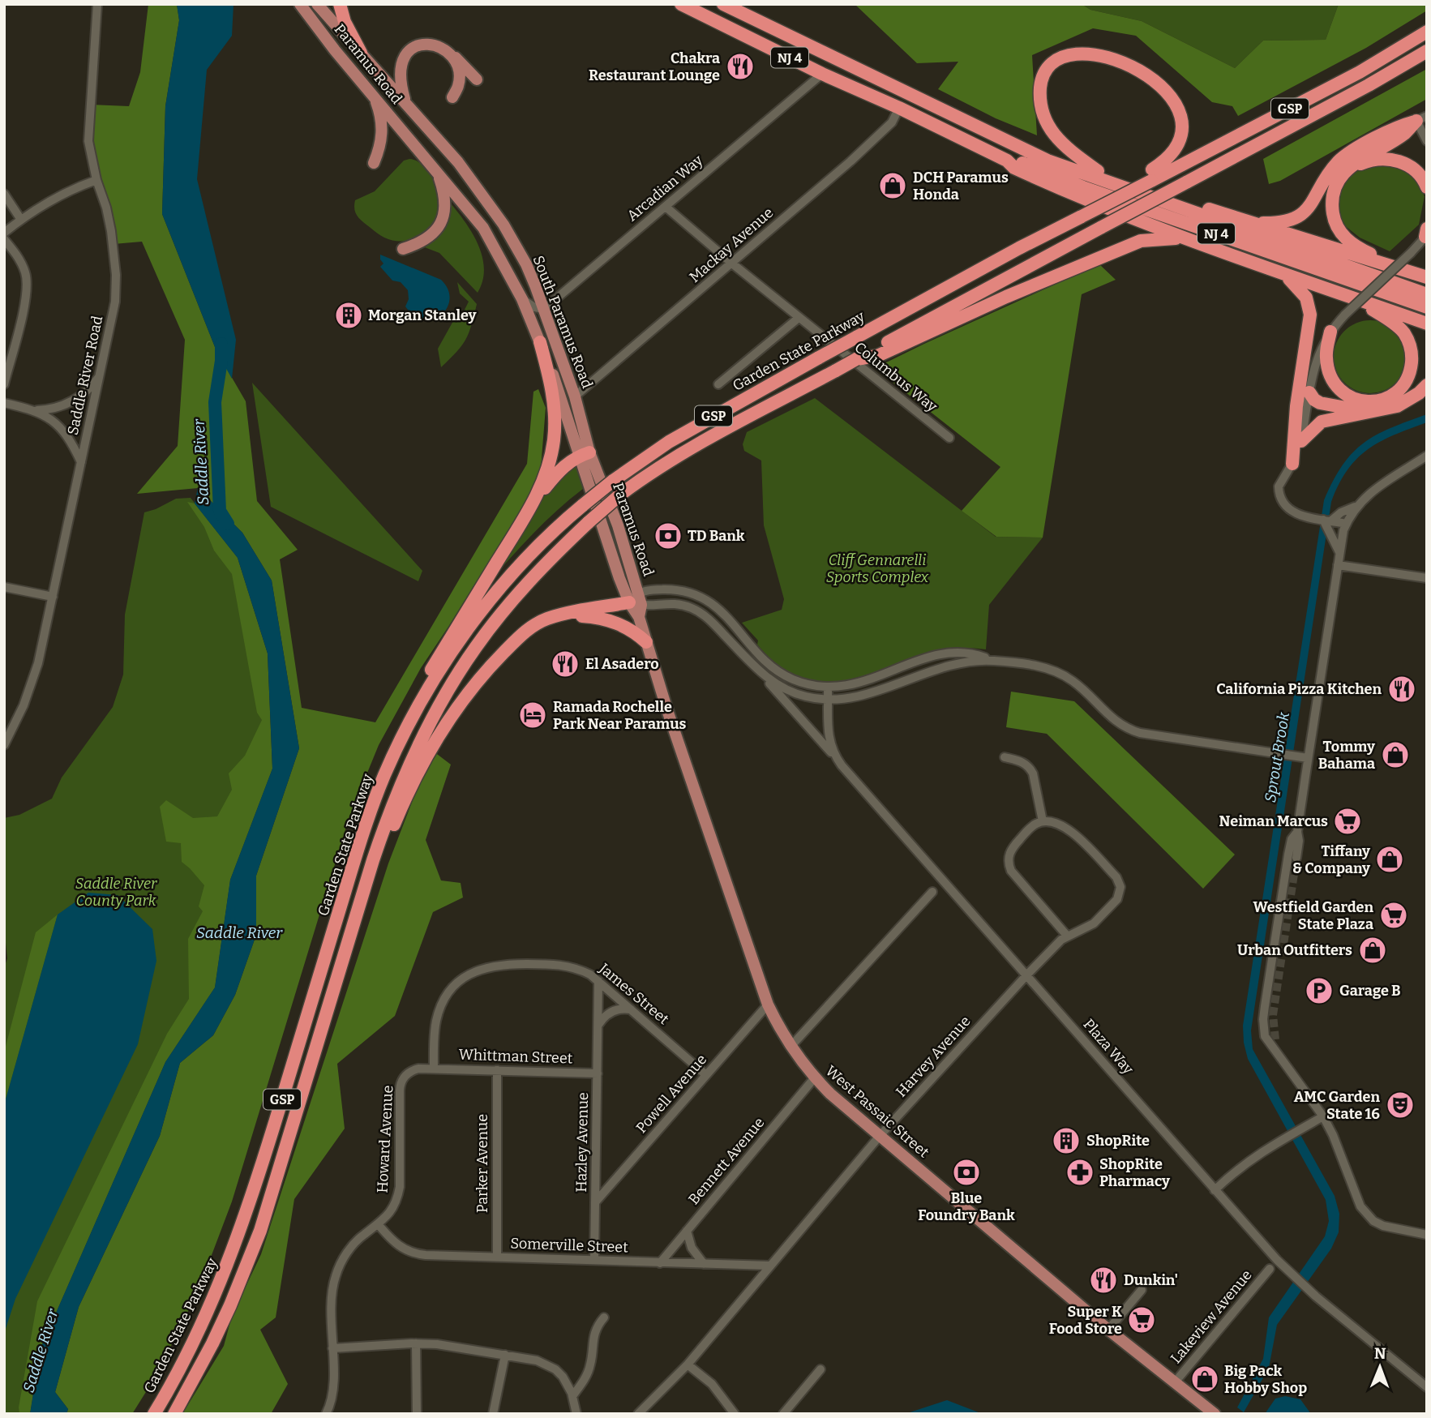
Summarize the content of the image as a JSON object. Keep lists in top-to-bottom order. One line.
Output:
{"streets":{"highway":["NJ 4","GSP","Garden State Parkway"],"main road":["Paramus Road","South Paramus Road","West Passaic Street"],"street":["Arcadian Way","Mackay Avenue","Saddle River Road","Columbus Way","James Street","Plaza Way","Whittman Street","Harvey Avenue","Powell Avenue","Howard Avenue","Hazley Avenue","Bennett Avenue","Parker Avenue","Somerville Street","Lakeview Avenue"]},"crossings":[["NJ 4","Arcadian Way"],["NJ 4","Mackay Avenue"],["Paramus Road","South Paramus Road"],["Paramus Road","West Passaic Street"],["GSP","Garden State Parkway"],["Arcadian Way","South Paramus Road"],["Arcadian Way","Columbus Way"],["Mackay Avenue","South Paramus Road"],["Mackay Avenue","Columbus Way"],["James Street","Whittman Street"],["James Street","Powell Avenue"],["James Street","Howard Avenue"],["James Street","Hazley Avenue"],["Plaza Way","Harvey Avenue"],["Whittman Street","Howard Avenue"],["Whittman Street","Hazley Avenue"],["Whittman Street","Parker Avenue"],["Harvey Avenue","West Passaic Street"],["Harvey Avenue","Somerville Street"],["Powell Avenue","West Passaic Street"],["Powell Avenue","Hazley Avenue"],["West Passaic Street","Bennett Avenue"],["West Passaic Street","Lakeview Avenue"],["Howard Avenue","Somerville Street"],["Hazley Avenue","Somerville Street"],["Bennett Avenue","Somerville Street"],["Parker Avenue","Somerville Street"]],"water":["Saddle River","Sprout Brook"],"parks":["Cliff Gennarelli Sports Complex","Saddle River County Park"],"places":{"restaurant":["Chakra Restaurant Lounge","El Asadero","California Pizza Kitchen","Dunkin'"],"shop":["DCH Paramus Honda","Tommy Bahama","Tiffany & Company","Urban Outfitters","Big Pack Hobby Shop"],"building":["Morgan Stanley","ShopRite"],"bank":["TD Bank","Blue Foundry Bank"],"hotel":["Ramada Rochelle Park Near Paramus"],"supermarket":["Neiman Marcus","Westfield Garden State Plaza","Super K Food Store"],"parking":["Garage B"],"theatre":["AMC Garden State 16"],"pharmacy":["ShopRite Pharmacy"]},"north":"top"}
